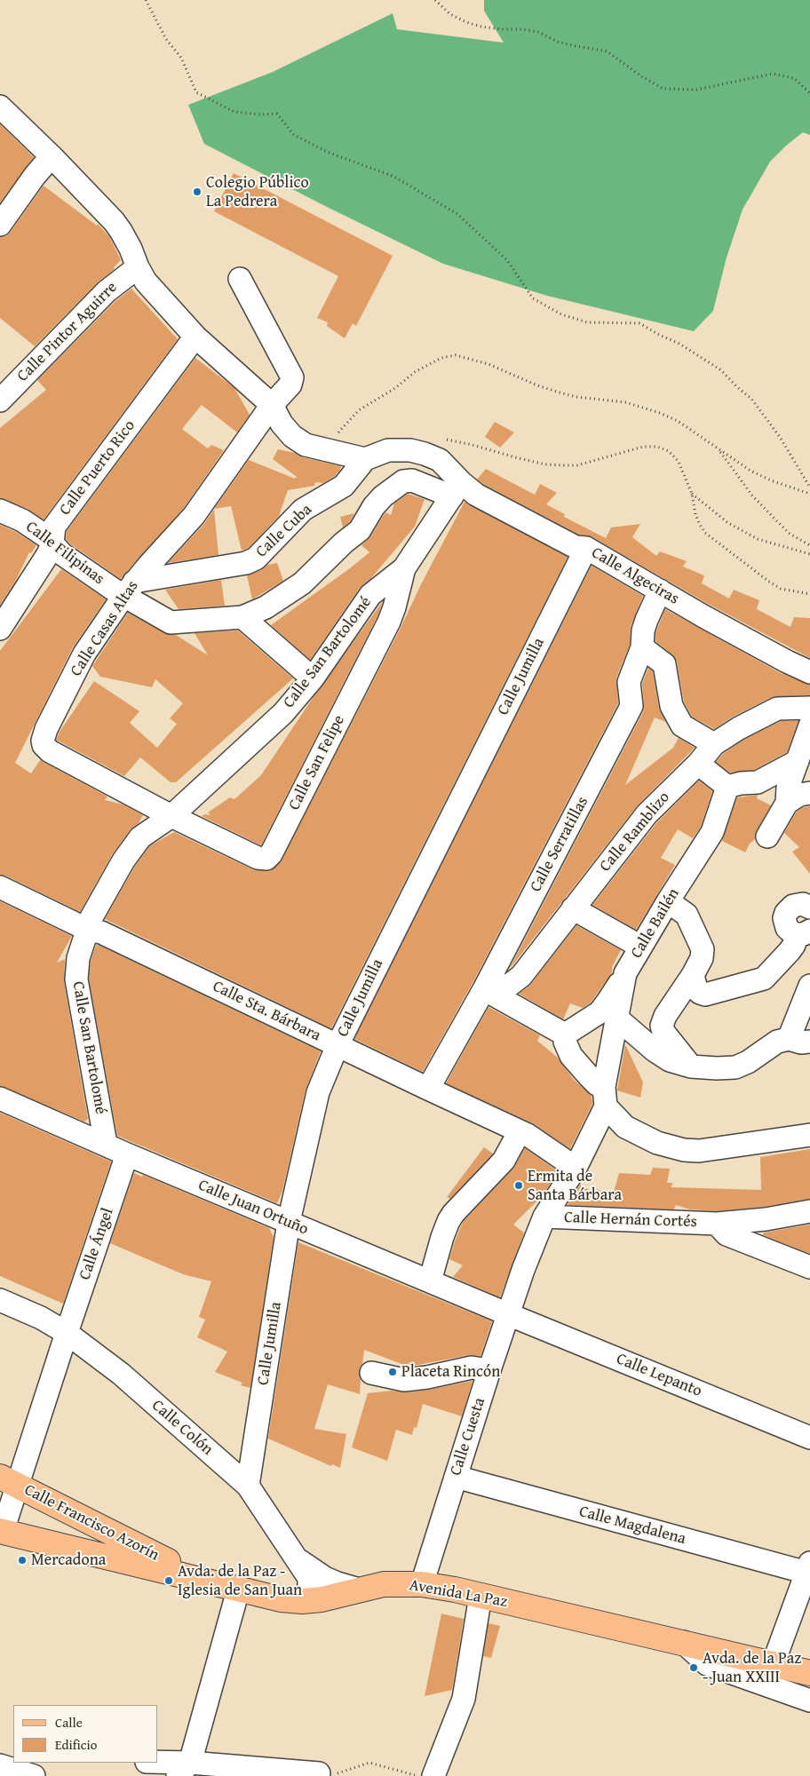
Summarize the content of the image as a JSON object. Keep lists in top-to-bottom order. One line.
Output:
{"streets":{"main road":["Calle Francisco Azorín","Avenida La Paz"],"street":["Calle Pintor Aguirre","Calle Puerto Rico","Calle Cuba","Calle Filipinas","Calle Algeciras","Calle Casas Altas","Calle San Bartolomé","Calle Jumilla","Calle San Felipe","Calle Ramblizo","Calle Serratillas","Calle Bailén","Calle Sta. Bárbara","Calle Juan Ortuño","Calle Hernán Cortés","Calle Ángel","Calle Lepanto","Calle Colón","Calle Cuesta","Calle Magdalena"]},"crossings":[["Calle Puerto Rico","Calle Filipinas"],["Calle Cuba","Calle Filipinas"],["Calle Cuba","Calle Casas Altas"],["Calle Filipinas","Calle Algeciras"],["Calle Filipinas","Calle Casas Altas"],["Calle Filipinas","Calle San Bartolomé"],["Calle Algeciras","Calle San Bartolomé"],["Calle Algeciras","Calle Jumilla"],["Calle Algeciras","Calle Serratillas"],["Calle Casas Altas","Calle San Bartolomé"],["Calle Casas Altas","Calle San Felipe"],["Calle San Bartolomé","Calle San Felipe"],["Calle San Bartolomé","Calle Sta. Bárbara"],["Calle San Bartolomé","Calle Juan Ortuño"],["Calle Jumilla","Calle Sta. Bárbara"],["Calle Jumilla","Calle Juan Ortuño"],["Calle Jumilla","Calle Colón"],["Calle Ramblizo","Calle Serratillas"],["Calle Serratillas","Calle Sta. Bárbara"],["Calle Bailén","Calle Sta. Bárbara"],["Calle Bailén","Calle Cuesta"],["Calle Sta. Bárbara","Calle Cuesta"],["Calle Juan Ortuño","Calle Ángel"],["Calle Juan Ortuño","Calle Lepanto"],["Calle Juan Ortuño","Calle Cuesta"],["Calle Hernán Cortés","Calle Cuesta"],["Calle Ángel","Calle Colón"],["Calle Ángel","Calle Francisco Azorín"],["Calle Lepanto","Calle Cuesta"],["Calle Colón","Avenida La Paz"],["Calle Cuesta","Calle Magdalena"],["Calle Cuesta","Avenida La Paz"],["Calle Francisco Azorín","Avenida La Paz"]],"places":["Colegio Público La Pedrera","Ermita de Santa Bárbara","Placeta Rincón","Mercadona","Avda. de la Paz - Iglesia de San Juan","Avda. de la Paz - Juan XXIII"],"legend":["Calle","Edificio"]}
